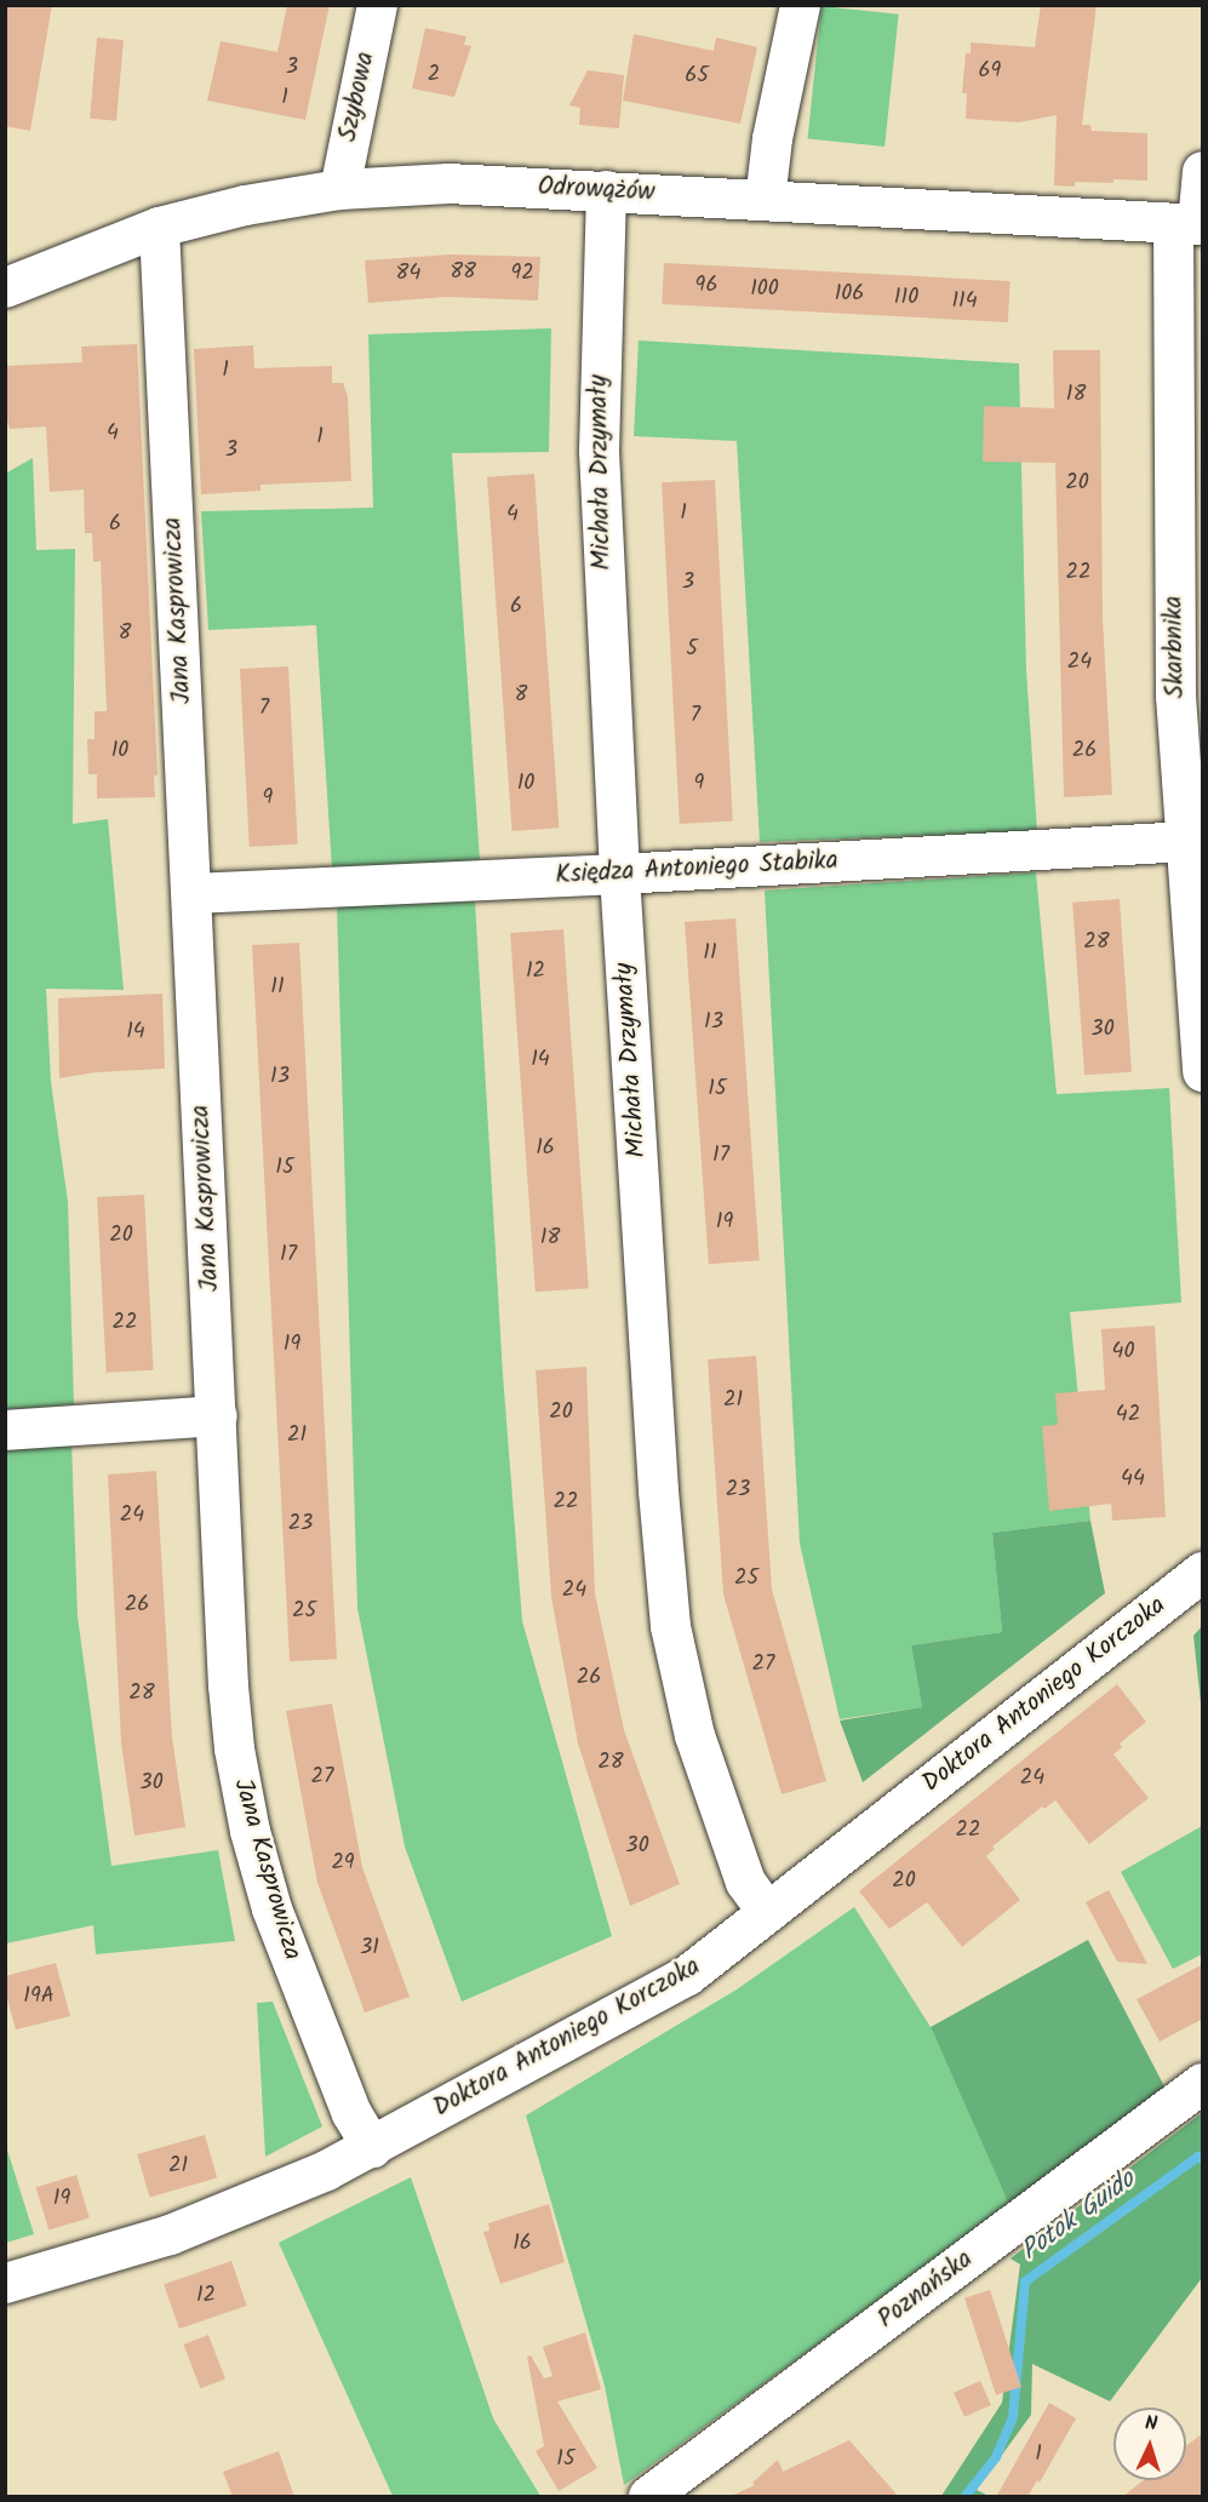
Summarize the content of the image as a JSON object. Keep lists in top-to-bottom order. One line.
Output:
{"streets":{"street":["Szybowa","Odrowążów","Michała Drzymały","Jana Kasprowicza","Skarbnika","Księdza Antoniego Stabika","Doktora Antoniego Korczoka","Poznańska"]},"crossings":[["Szybowa","Odrowążów"],["Odrowążów","Michała Drzymały"],["Odrowążów","Jana Kasprowicza"],["Odrowążów","Skarbnika"],["Michała Drzymały","Księdza Antoniego Stabika"],["Michała Drzymały","Doktora Antoniego Korczoka"],["Jana Kasprowicza","Księdza Antoniego Stabika"],["Jana Kasprowicza","Doktora Antoniego Korczoka"],["Skarbnika","Księdza Antoniego Stabika"]],"water":["Potok Guido"],"house_numbers":["3","69","2","65","1","88","84","92","96","100","106","110","114","1","18","4","1","3","20","1","4","6","22","3","6","8","5","24","8","7","7","10","26","10","9","9","28","11","12","11","13","30","14","14","13","15","16","17","15","19","20","18","17","22","19","40","21","20","42","21","44","23","22","24","23","25","24","26","25","27","26","28","28","27","24","30","22","30","29","20","31","19A","21","19","16","12","1","15"],"north":"top"}
